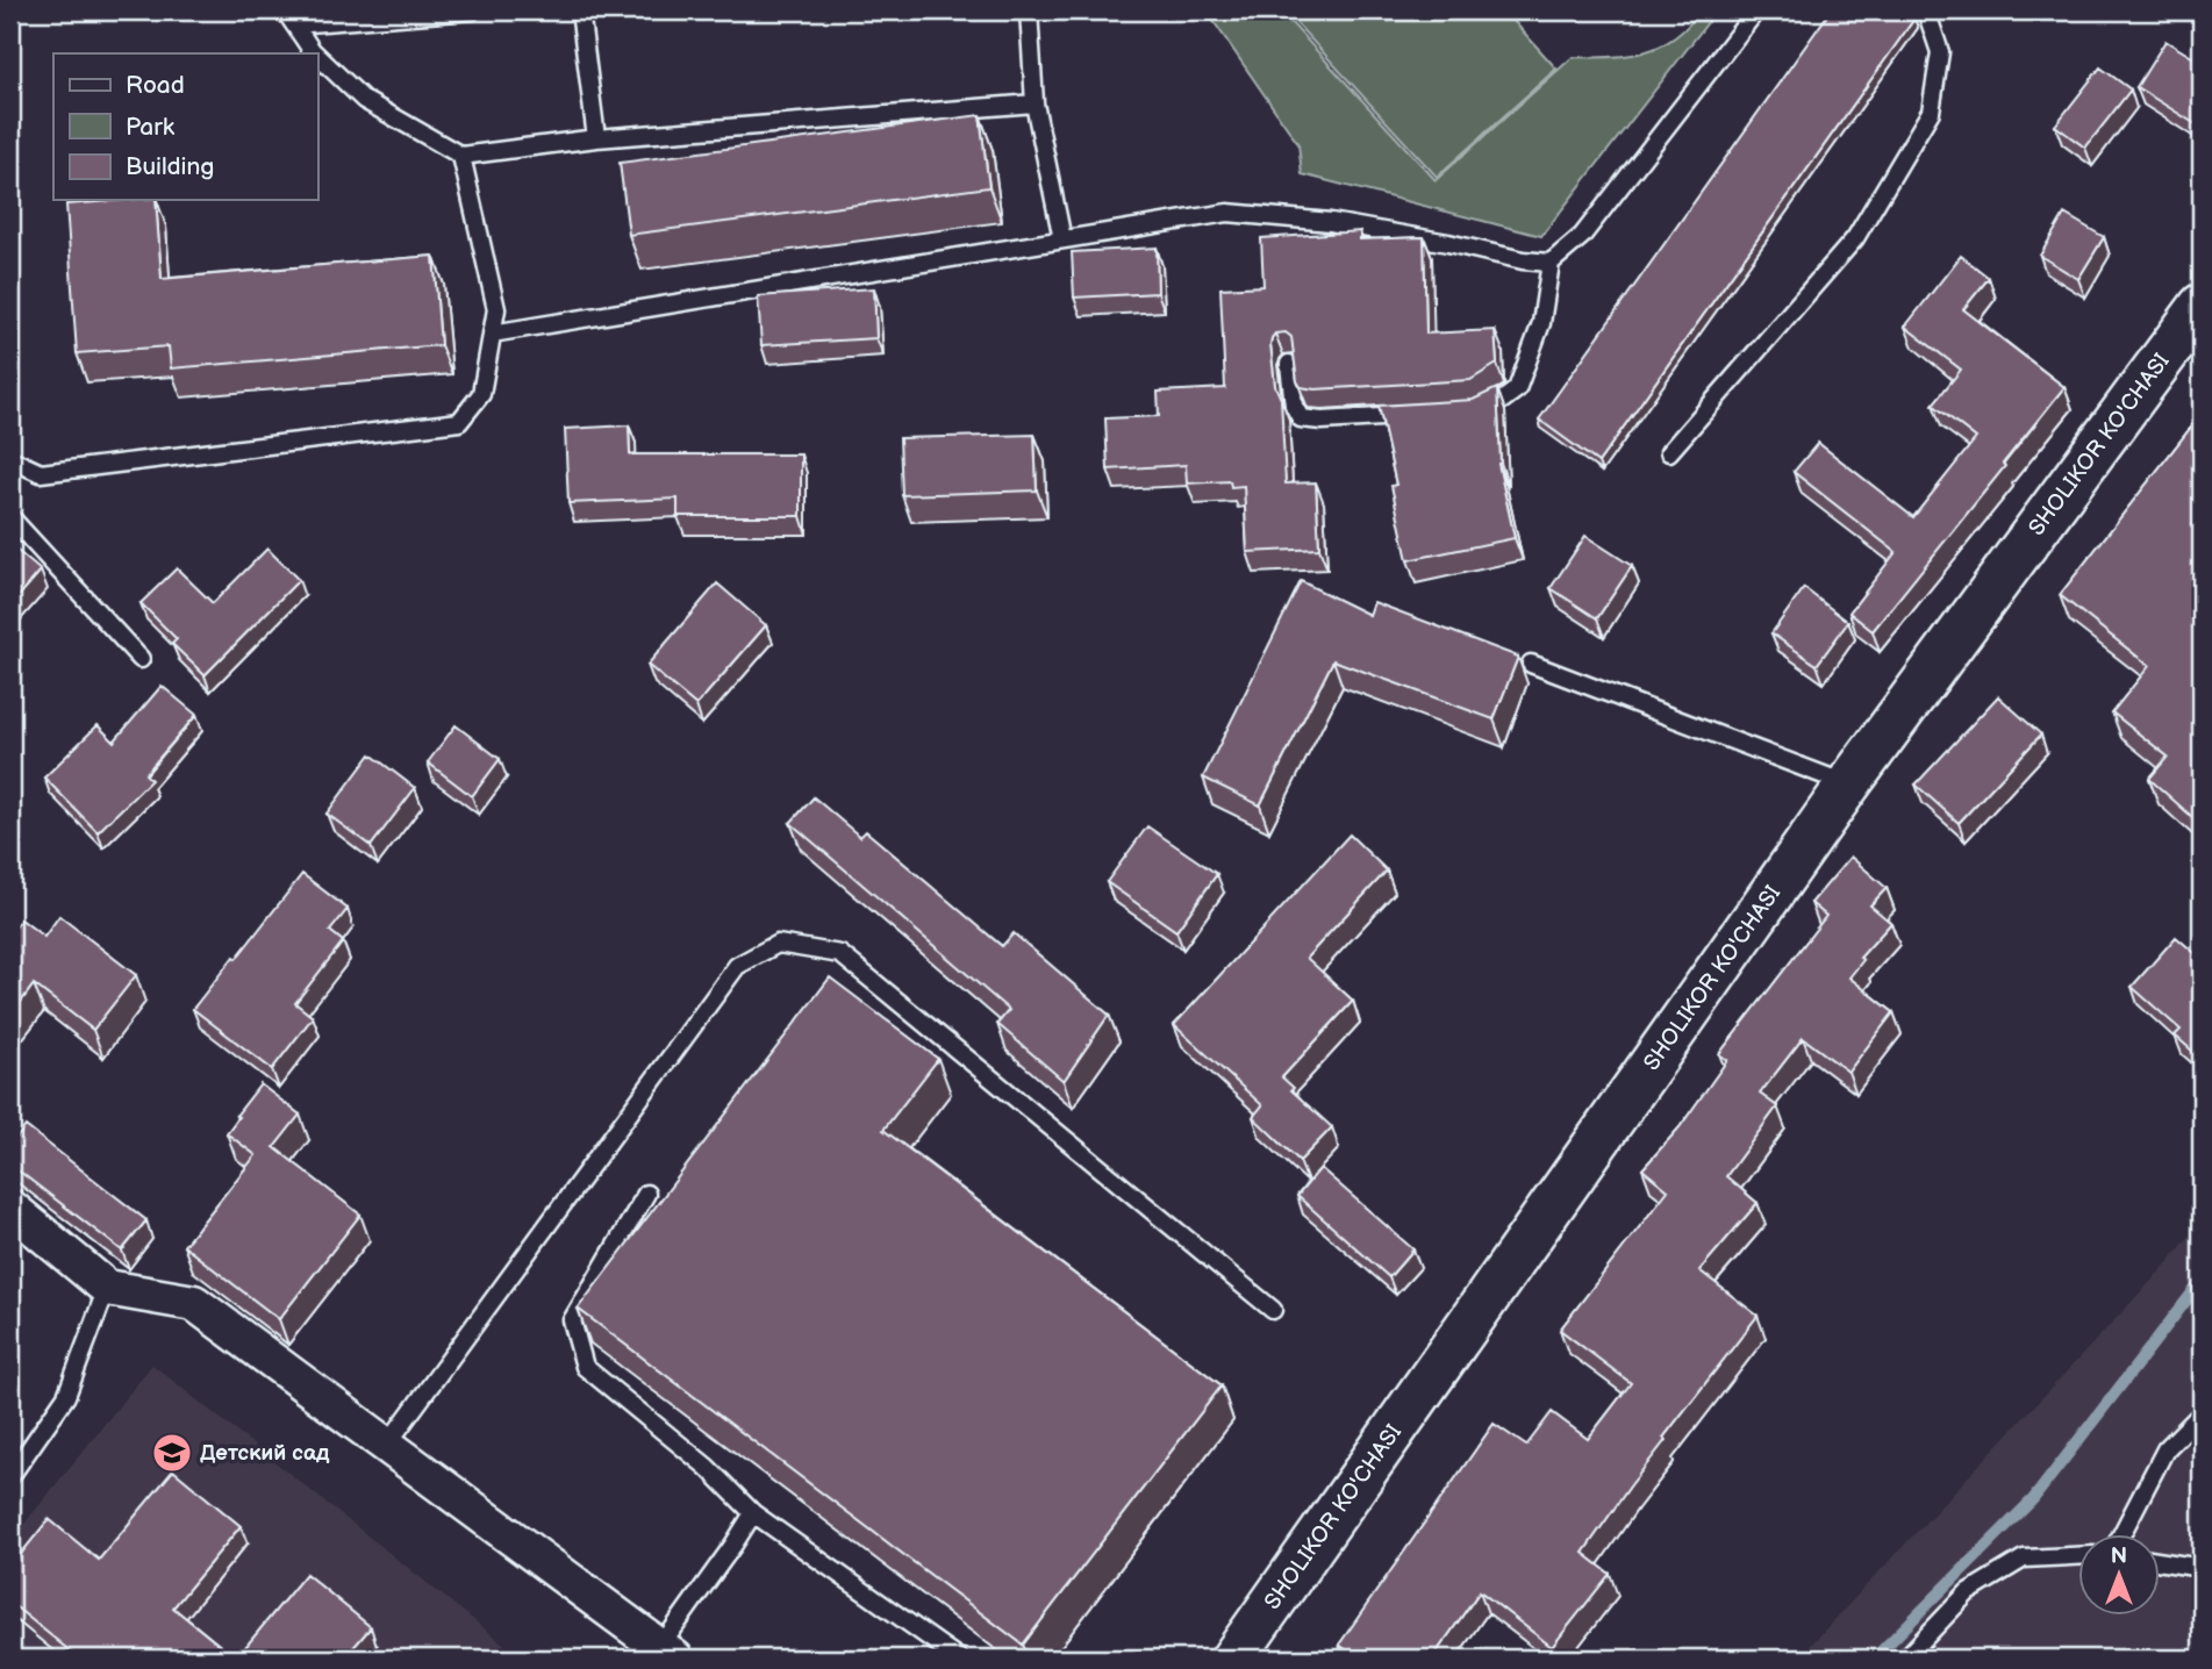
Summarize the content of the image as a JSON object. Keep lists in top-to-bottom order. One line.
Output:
{"streets":{"street":["SHOLIKOR KO'CHASI"]},"places":{"school or university":["Детский сад"]},"legend":["Road","Park","Building"],"north":"top"}
